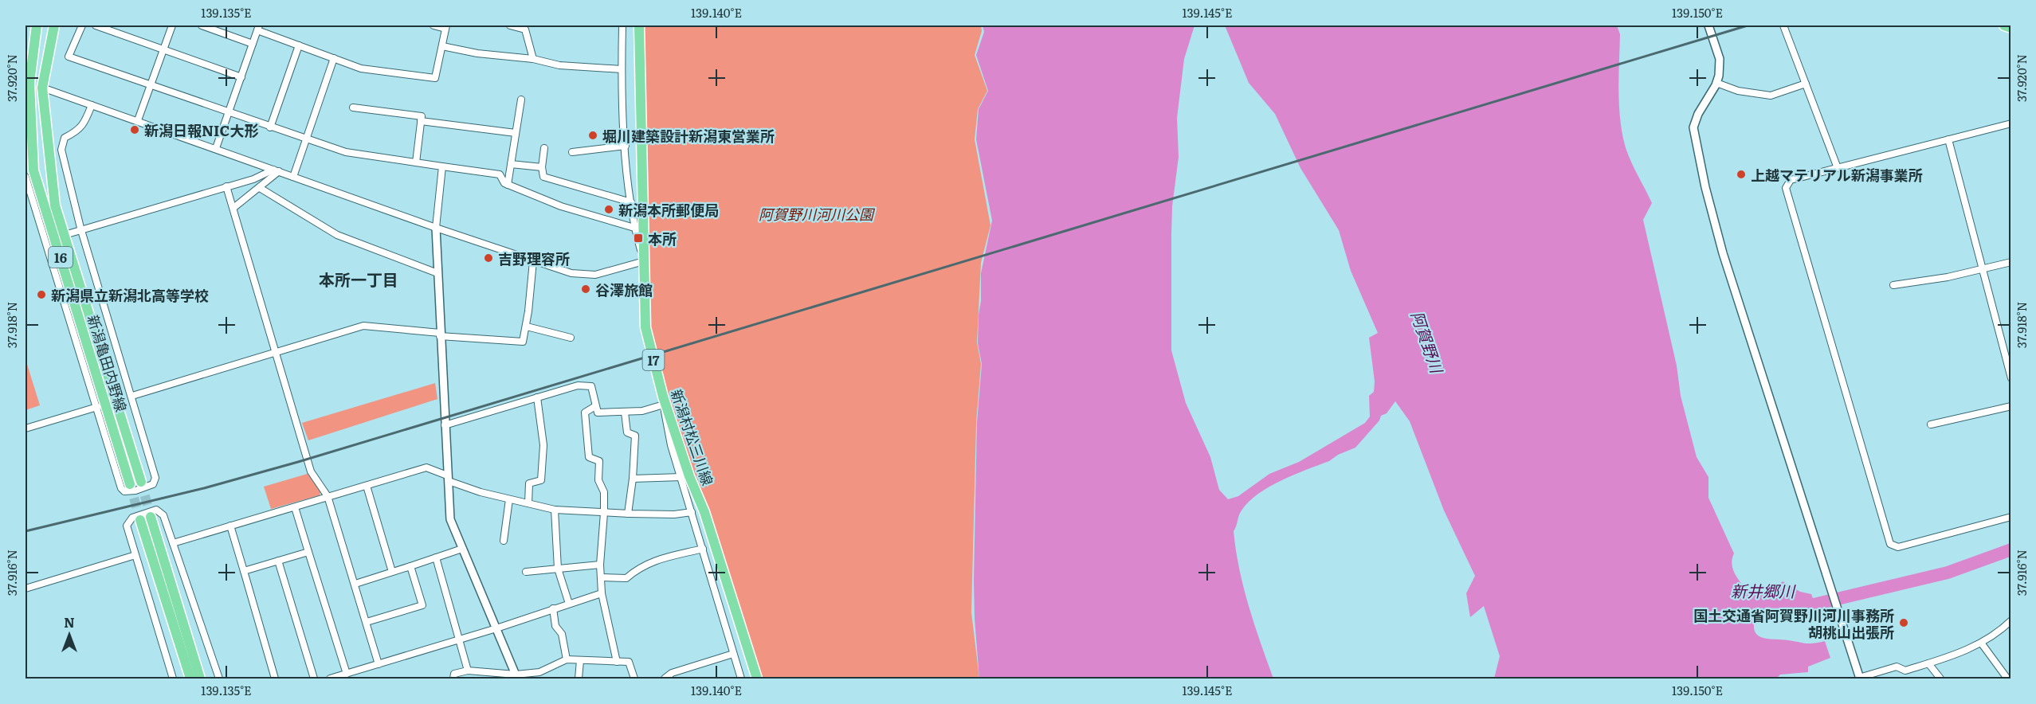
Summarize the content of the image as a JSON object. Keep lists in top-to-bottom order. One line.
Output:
{"streets":{"main road":["16","17","新潟亀田内野線","新潟村松三川線"]},"districts":["本所一丁目"],"water":["阿賀野川","新井郷川"],"parks":["阿賀野川河川公園"],"places":{"other":["新潟日報NIC大形","堀川建築設計新潟東営業所","上越マテリアル新潟事業所","新潟本所郵便局","吉野理容所","谷澤旅館","新潟県立新潟北高等学校","国土交通省阿賀野川河川事務所 胡桃山出張所"],"transit":["本所"]},"north":"top","coordinates":["139.135°E","139.140°E","139.145°E","139.150°E","37.920°N","37.918°N","37.916°N"]}
